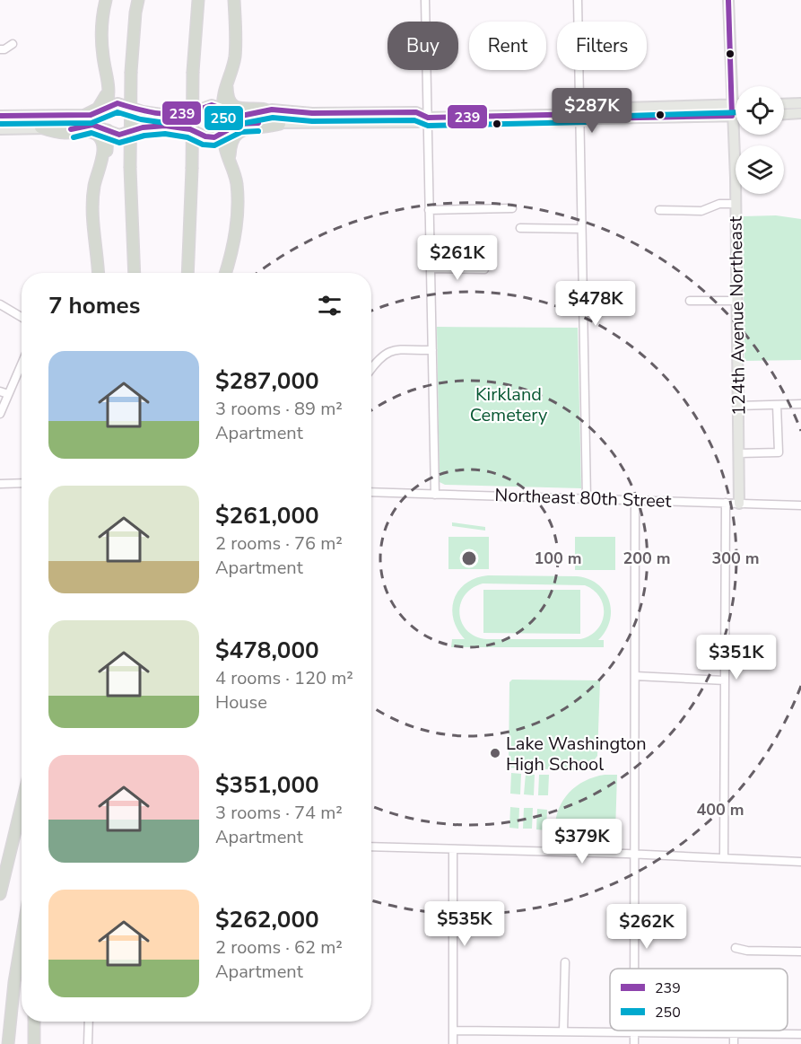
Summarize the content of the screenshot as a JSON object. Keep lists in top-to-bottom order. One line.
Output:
{"streets":{"main road":["124th Avenue Northeast"],"street":["Northeast 80th Street"]},"crossings":[["124th Avenue Northeast","Northeast 80th Street"]],"parks":["Kirkland Cemetery"],"places":["Lake Washington High School"],"lines":["transit line 239","transit line 250"],"legend":["239","250"],"page":{"chip":["Buy","Rent","Filters"],"price":["$287K","$261K","$478K","$351K","$379K","$535K","$262K"],"heading":"7 homes","list":[{"name":"$287,000","note":"3 rooms · 89 m² · Apartment"},{"name":"$261,000","note":"2 rooms · 76 m² · Apartment"},{"name":"$478,000","note":"4 rooms · 120 m² · House"},{"name":"$351,000","note":"3 rooms · 74 m² · Apartment"},{"name":"$262,000","note":"2 rooms · 62 m² · Apartment"}]},"rings":["100 m","200 m","300 m","400 m"]}
